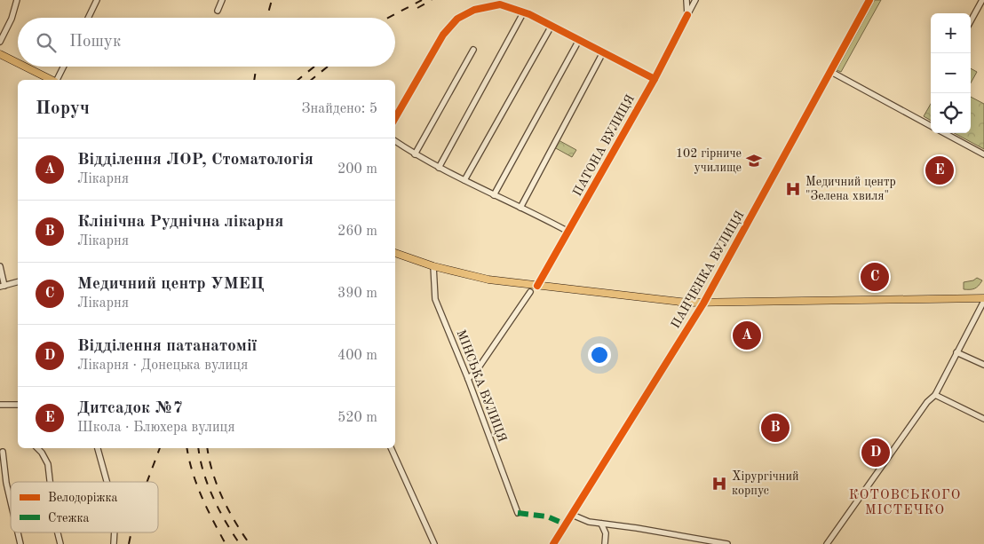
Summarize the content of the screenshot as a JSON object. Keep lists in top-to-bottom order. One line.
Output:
{"streets":{"street":["ПАТОНА ВУЛИЦЯ","ПАНЧЕНКА ВУЛИЦЯ","МІНСЬКА ВУЛИЦЯ"]},"districts":["КОТОВСЬКОГО МІСТЕЧКО"],"places":{"school or university":["102 гірниче училище"],"hospital":["Медичний центр \"Зелена хвиля\"","Хірургічний корпус"]},"legend":["Велодоріжка","Стежка"],"page":{"map_buttons":["+","−"],"search":"Пошук","heading":["Поруч","Знайдено: 5"],"list":[{"mark":"A","name":"Відділення ЛОР, Стоматологія","note":"Лікарня","value":"200 m"},{"mark":"B","name":"Клінічна Руднічна лікарня","note":"Лікарня","value":"260 m"},{"mark":"C","name":"Медичний центр УМЕЦ","note":"Лікарня","value":"390 m"},{"mark":"D","name":"Відділення патанатомії","note":"Лікарня · Донецька вулиця","value":"400 m"},{"mark":"E","name":"Дитсадок №7","note":"Школа · Блюхера вулиця","value":"520 m"}],"pins":["E","C","A","B","D"]}}
